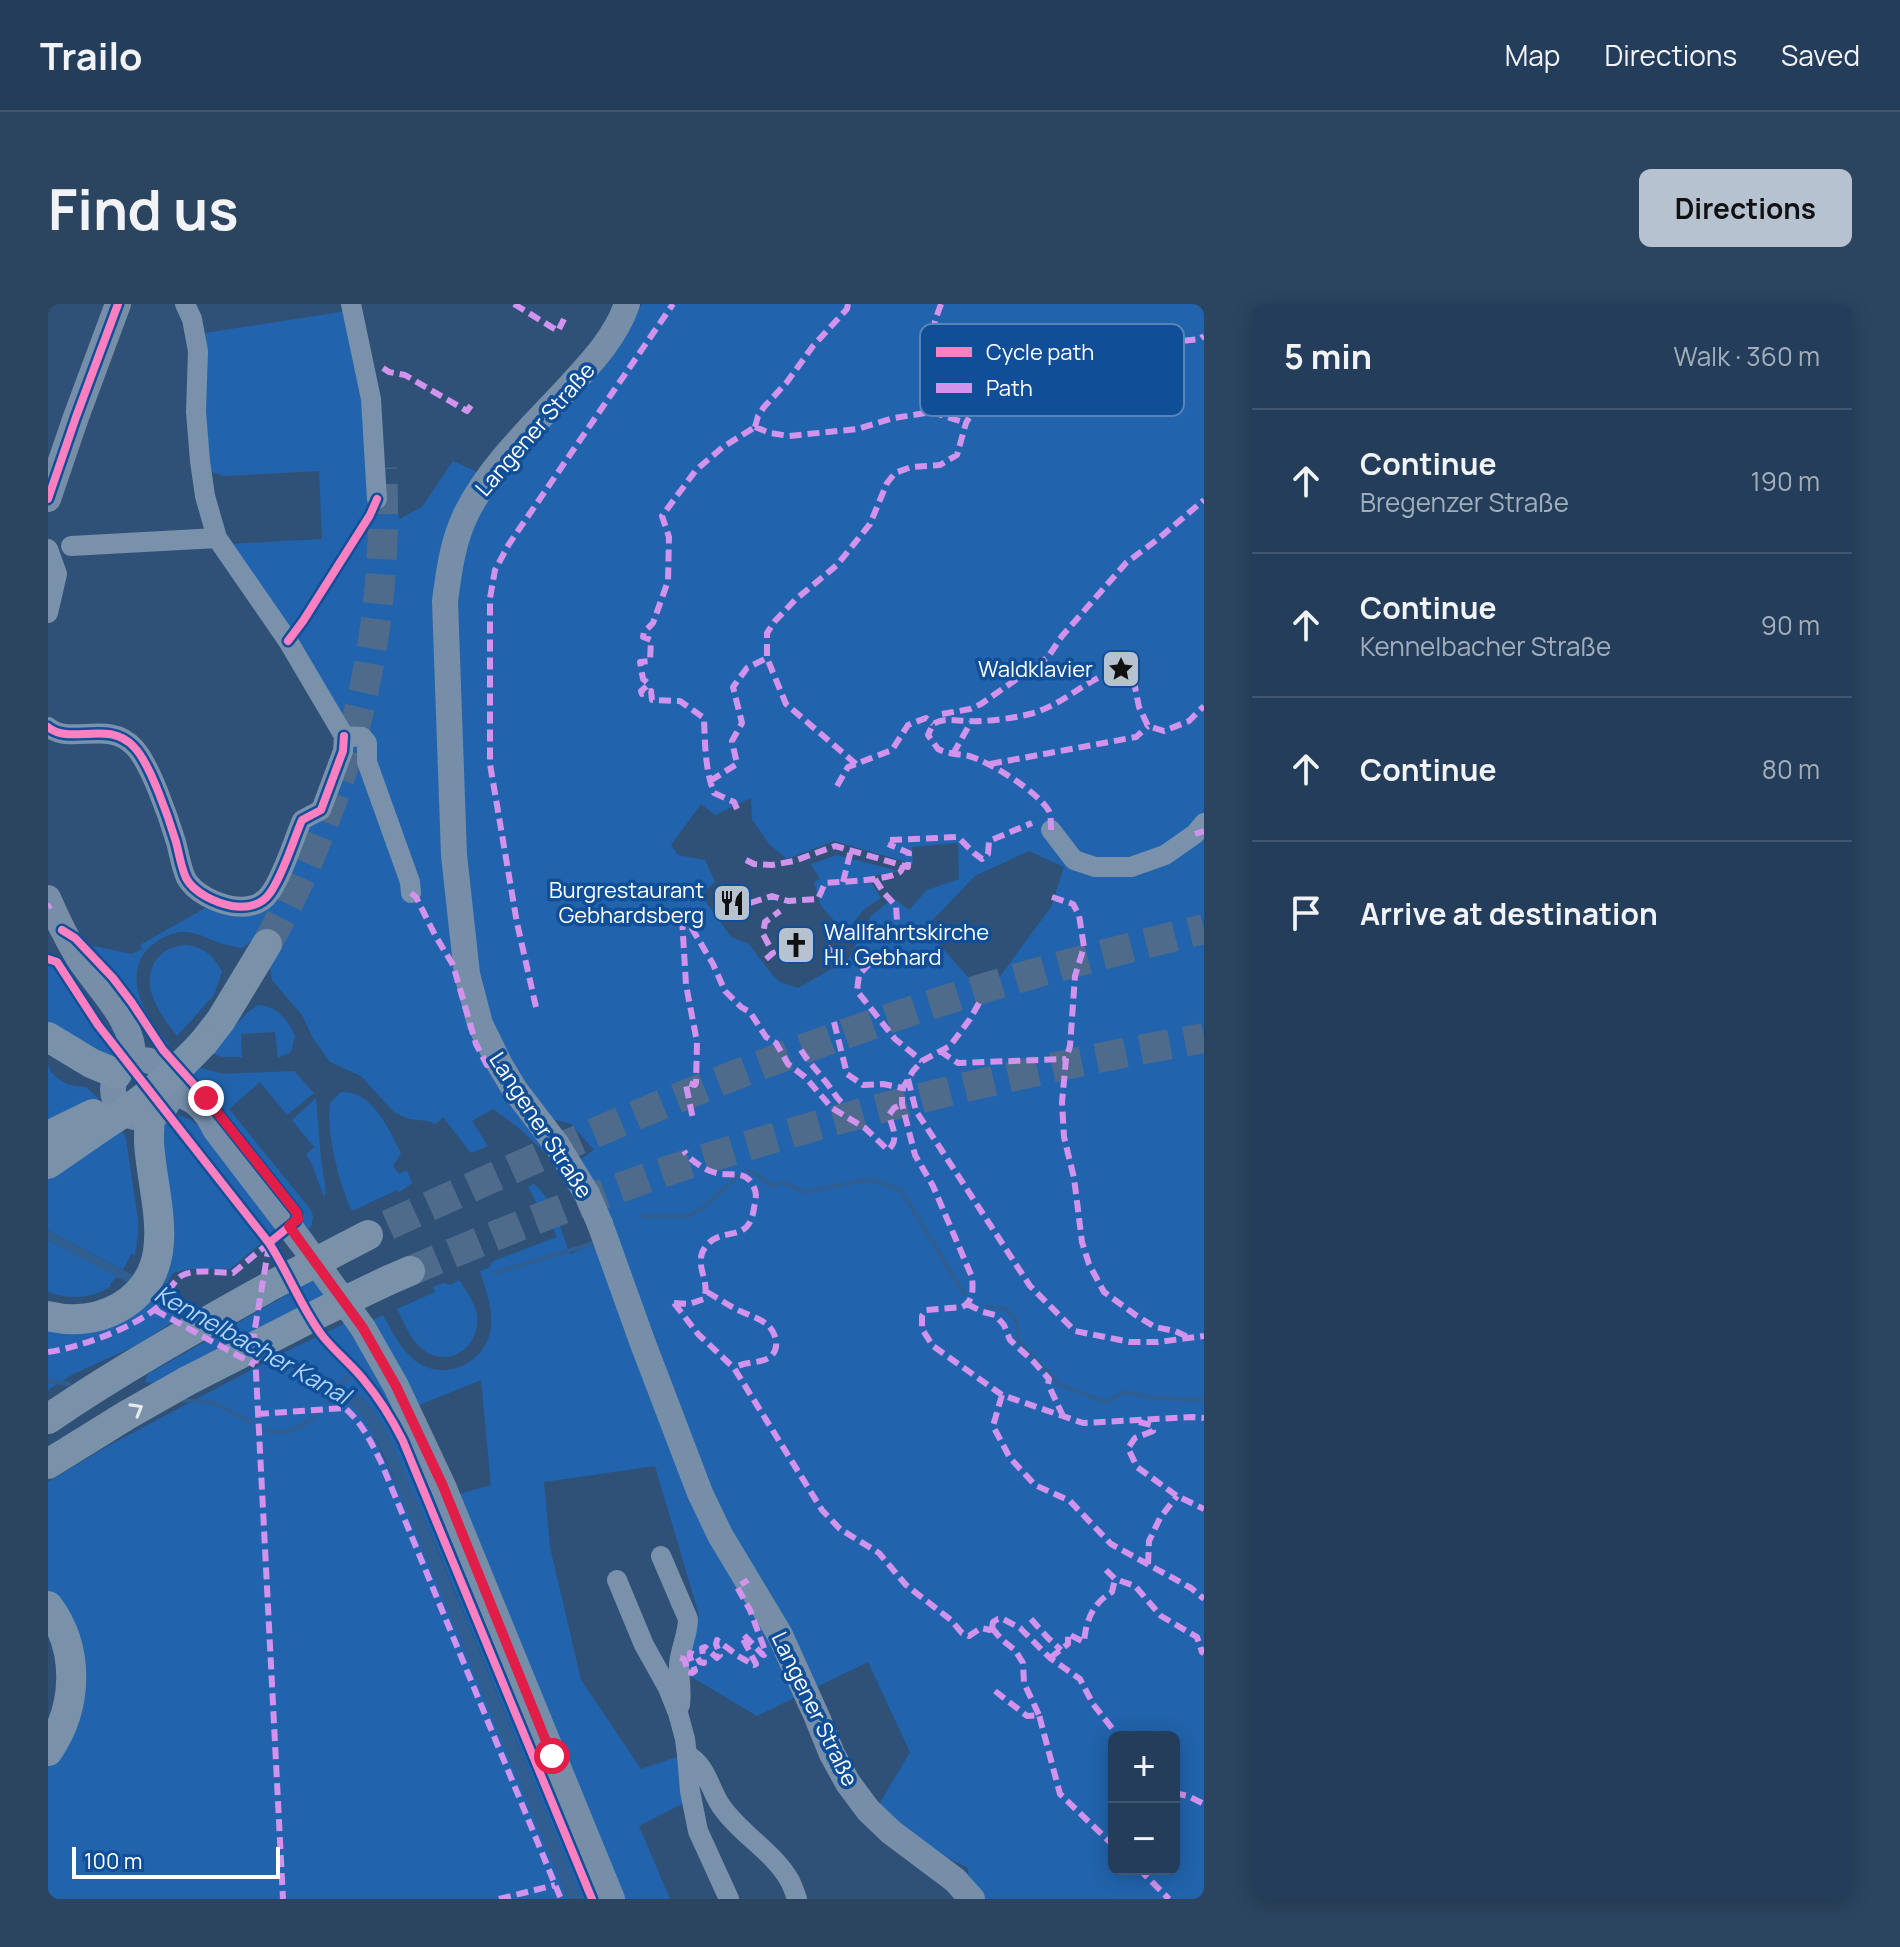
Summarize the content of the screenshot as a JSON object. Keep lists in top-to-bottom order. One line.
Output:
{"streets":{"main road":["Langener Straße"]},"water":["Kennelbacher Kanal"],"places":{"place":["Waldklavier"],"restaurant":["Burgrestaurant Gebhardsberg"],"church":["Wallfahrtskirche Hl. Gebhard"]},"legend":["Cycle path","Path"],"scale_bar":"100 m","page":{"header":"Trailo","nav":["Map","Directions","Saved"],"buttons":"Directions","title":"Find us","heading":["5 min","Walk · 360 m"],"list":[["Continue","Bregenzer Straße","190 m"],["Continue","Kennelbacher Straße","90 m"],["Continue","80 m"],"Arrive at destination"],"map_buttons":["+","−"],"scale":"100 m"}}
